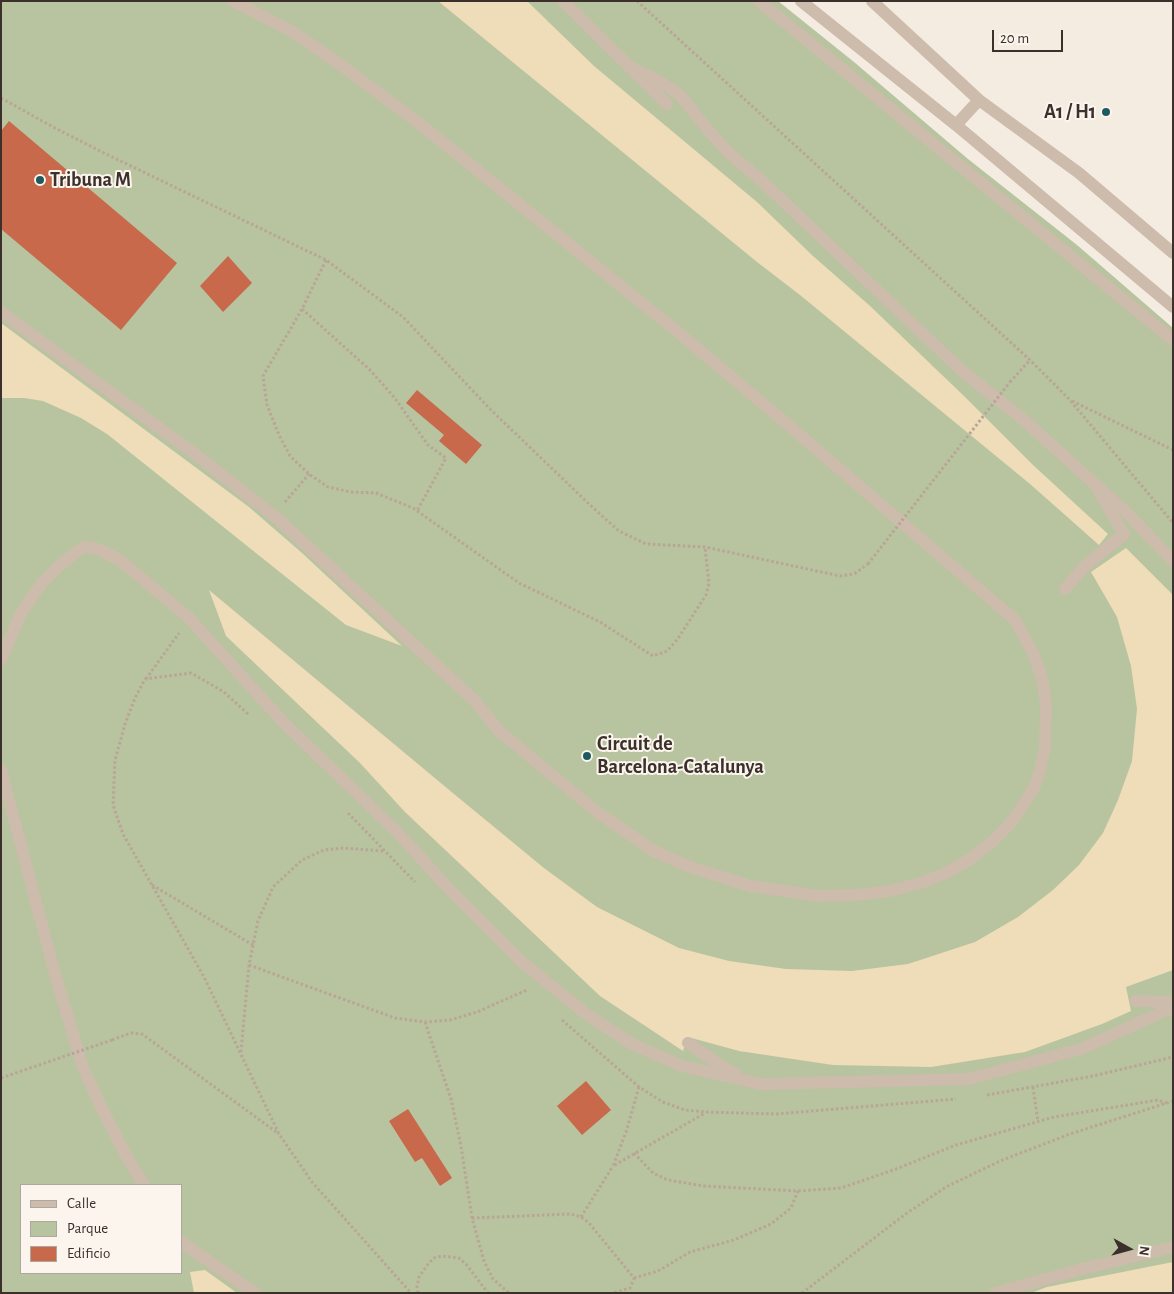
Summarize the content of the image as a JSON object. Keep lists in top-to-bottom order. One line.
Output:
{"places":["A1 / H1","Tribuna M","Circuit de Barcelona-Catalunya"],"legend":["Calle","Parque","Edificio"],"scale_bar":"20 m","north":"right"}
